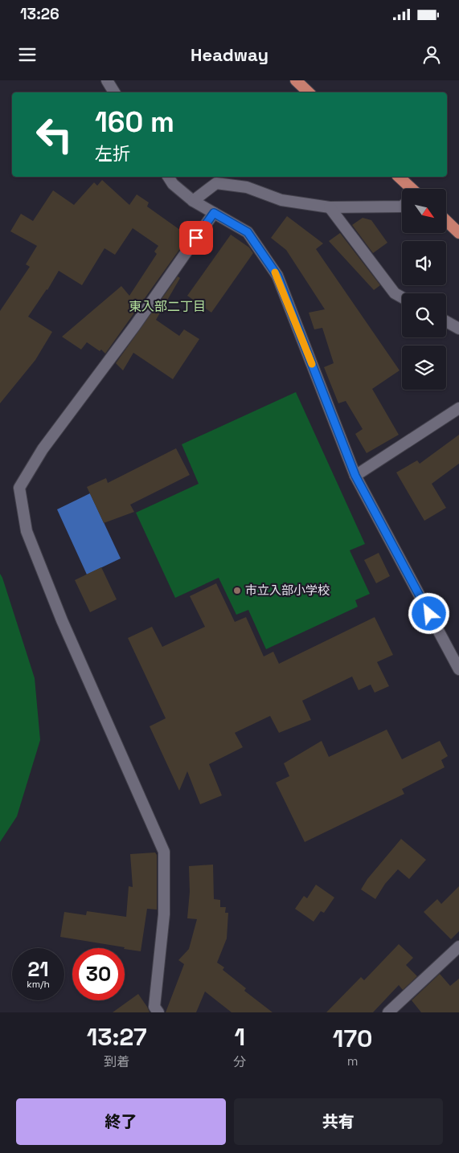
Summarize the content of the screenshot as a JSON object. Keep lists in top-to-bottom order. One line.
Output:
{"districts":["東入部二丁目"],"places":["市立入部小学校"],"north":"bottom right","page":{"status":"13:26","header":"Headway","turn":["160 m","左折"],"speed":"21 km/h","limit":"30","eta":["13:27","到着","1","分","170","m"],"buttons":["終了","共有"]}}
